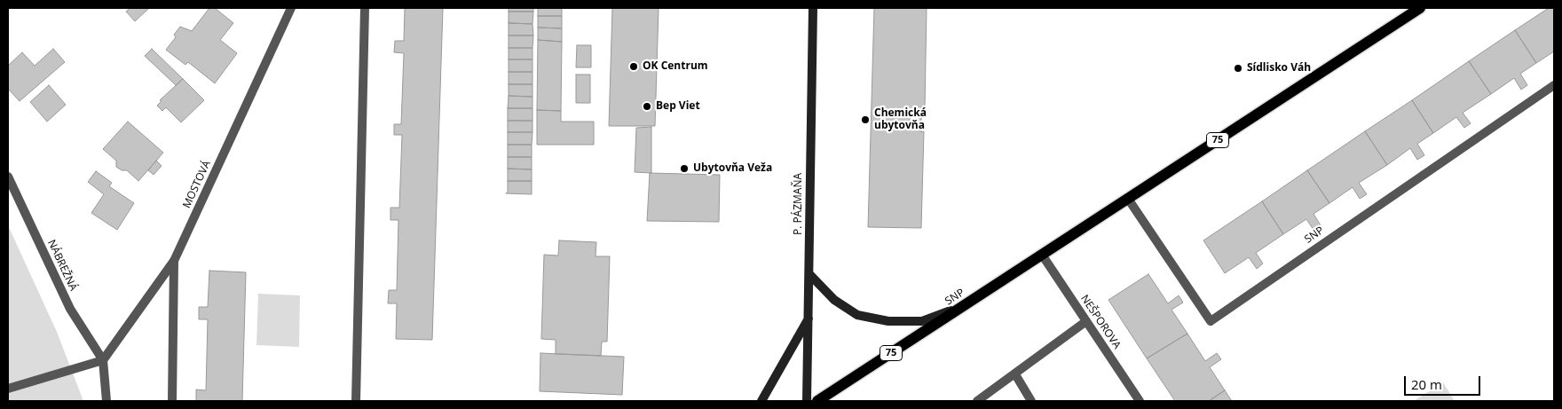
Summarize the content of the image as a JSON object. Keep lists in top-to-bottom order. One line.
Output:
{"streets":{"main road":["75","P. PÁZMAŇA","SNP"],"street":["MOSTOVÁ","NÁBREŽNÁ","NEŠPOROVA"]},"crossings":[["MOSTOVÁ","NÁBREŽNÁ"],["SNP","NEŠPOROVA"]],"places":["OK Centrum","Sídlisko Váh","Bep Viet","Chemická ubytovňa","Ubytovňa Veža"],"scale_bar":"20 m"}
